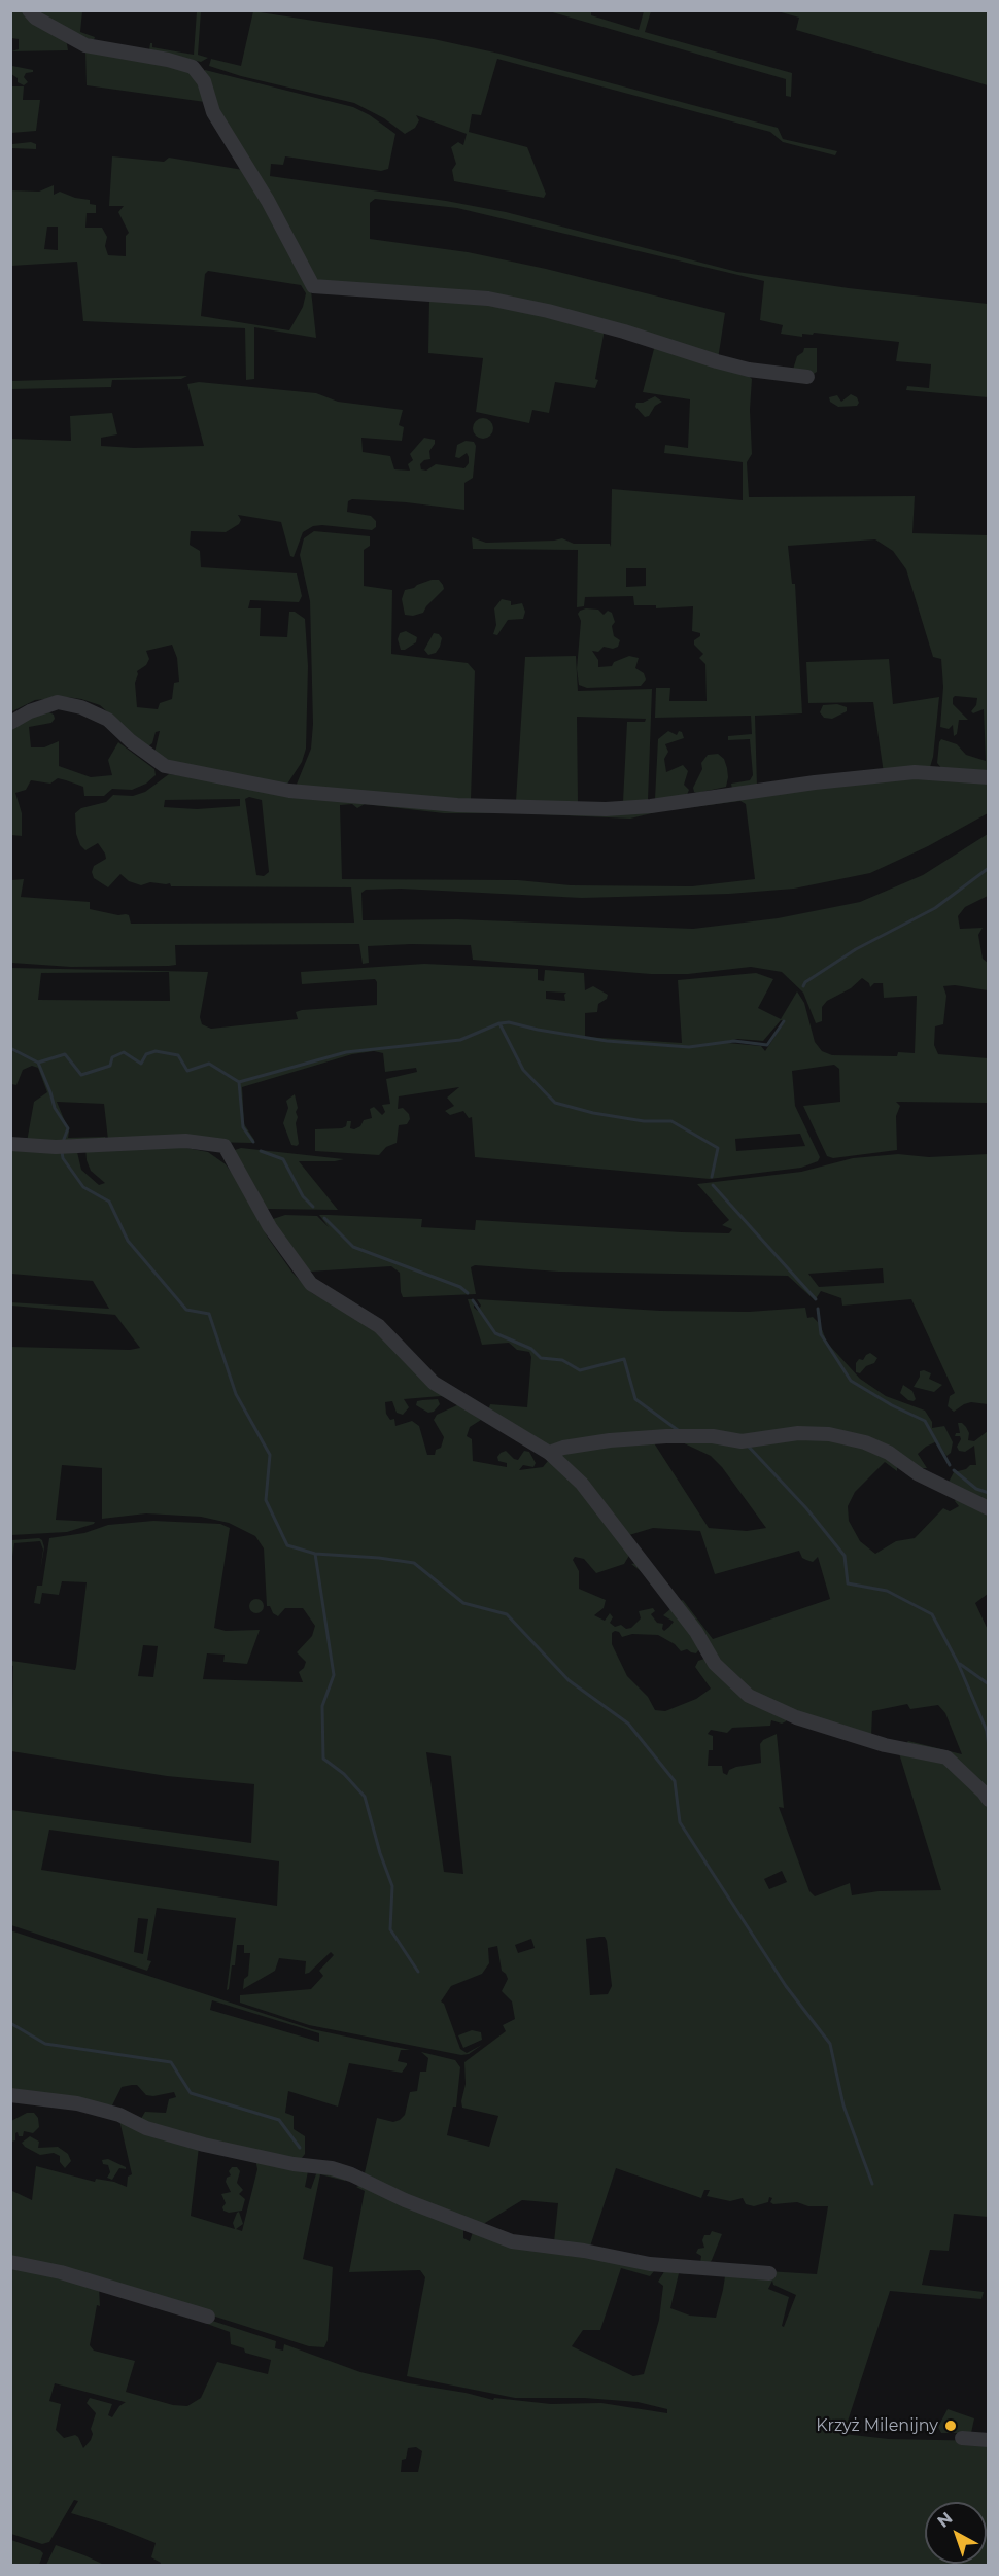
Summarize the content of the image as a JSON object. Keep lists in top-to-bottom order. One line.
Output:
{"places":["Krzyż Milenijny"],"north":"top left"}
